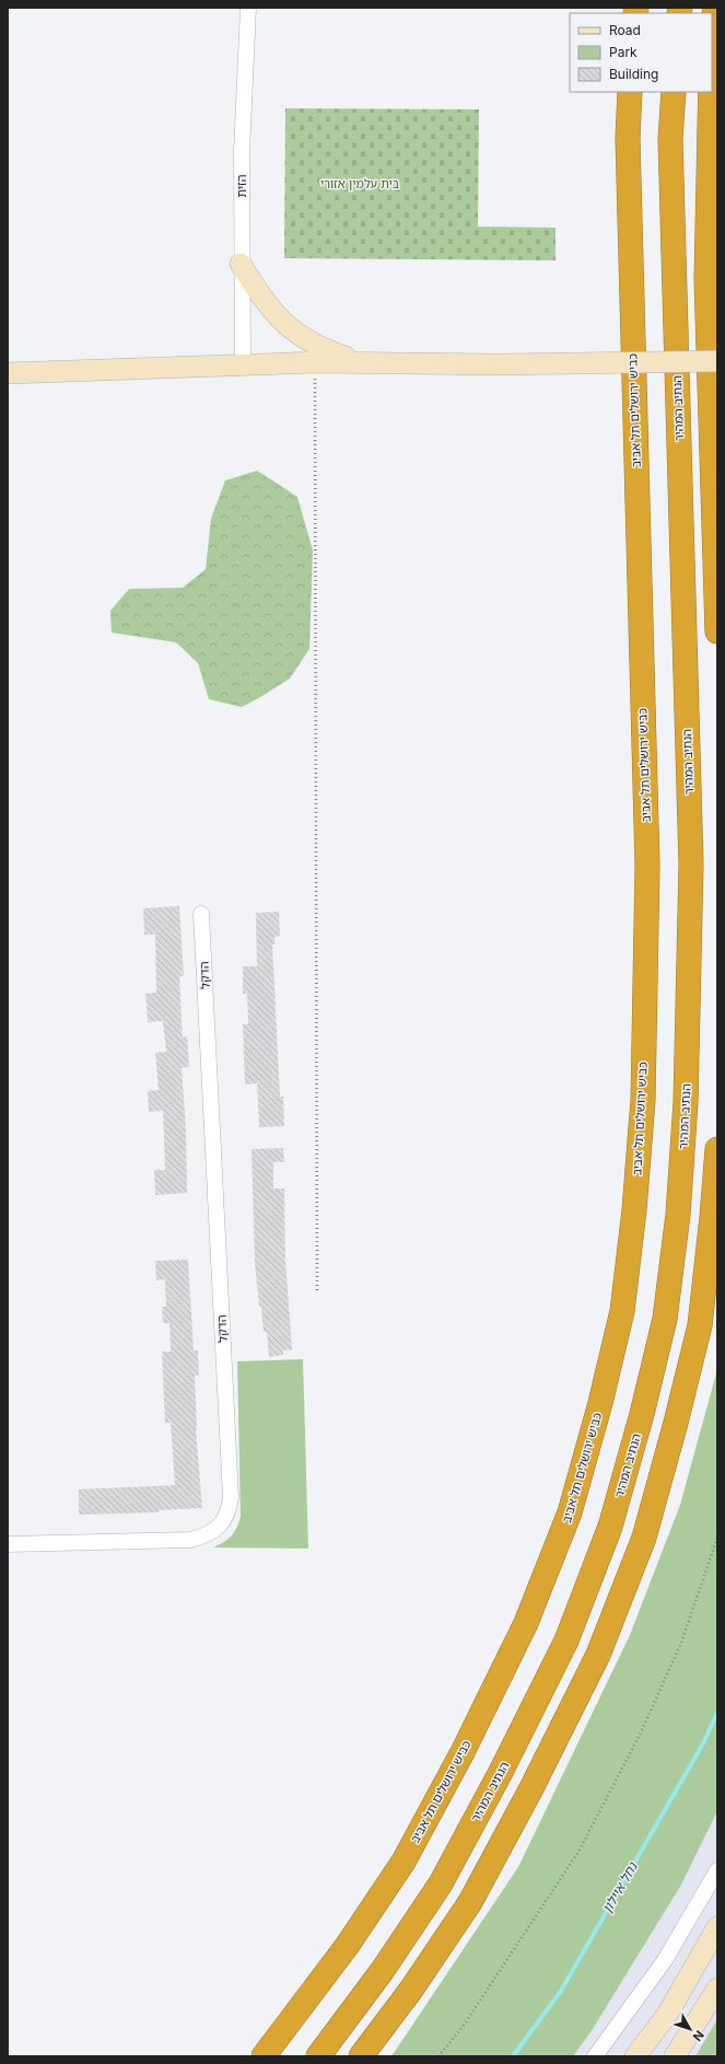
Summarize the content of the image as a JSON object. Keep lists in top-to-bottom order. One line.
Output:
{"streets":{"highway":["הנתיב המהיר","כביש ירושלים תל אביב"],"street":["הזית","הדקל"]},"water":["נחל איילון"],"parks":["בית עלמין אזורי"],"legend":["Road","Park","Building"],"north":"bottom right"}
